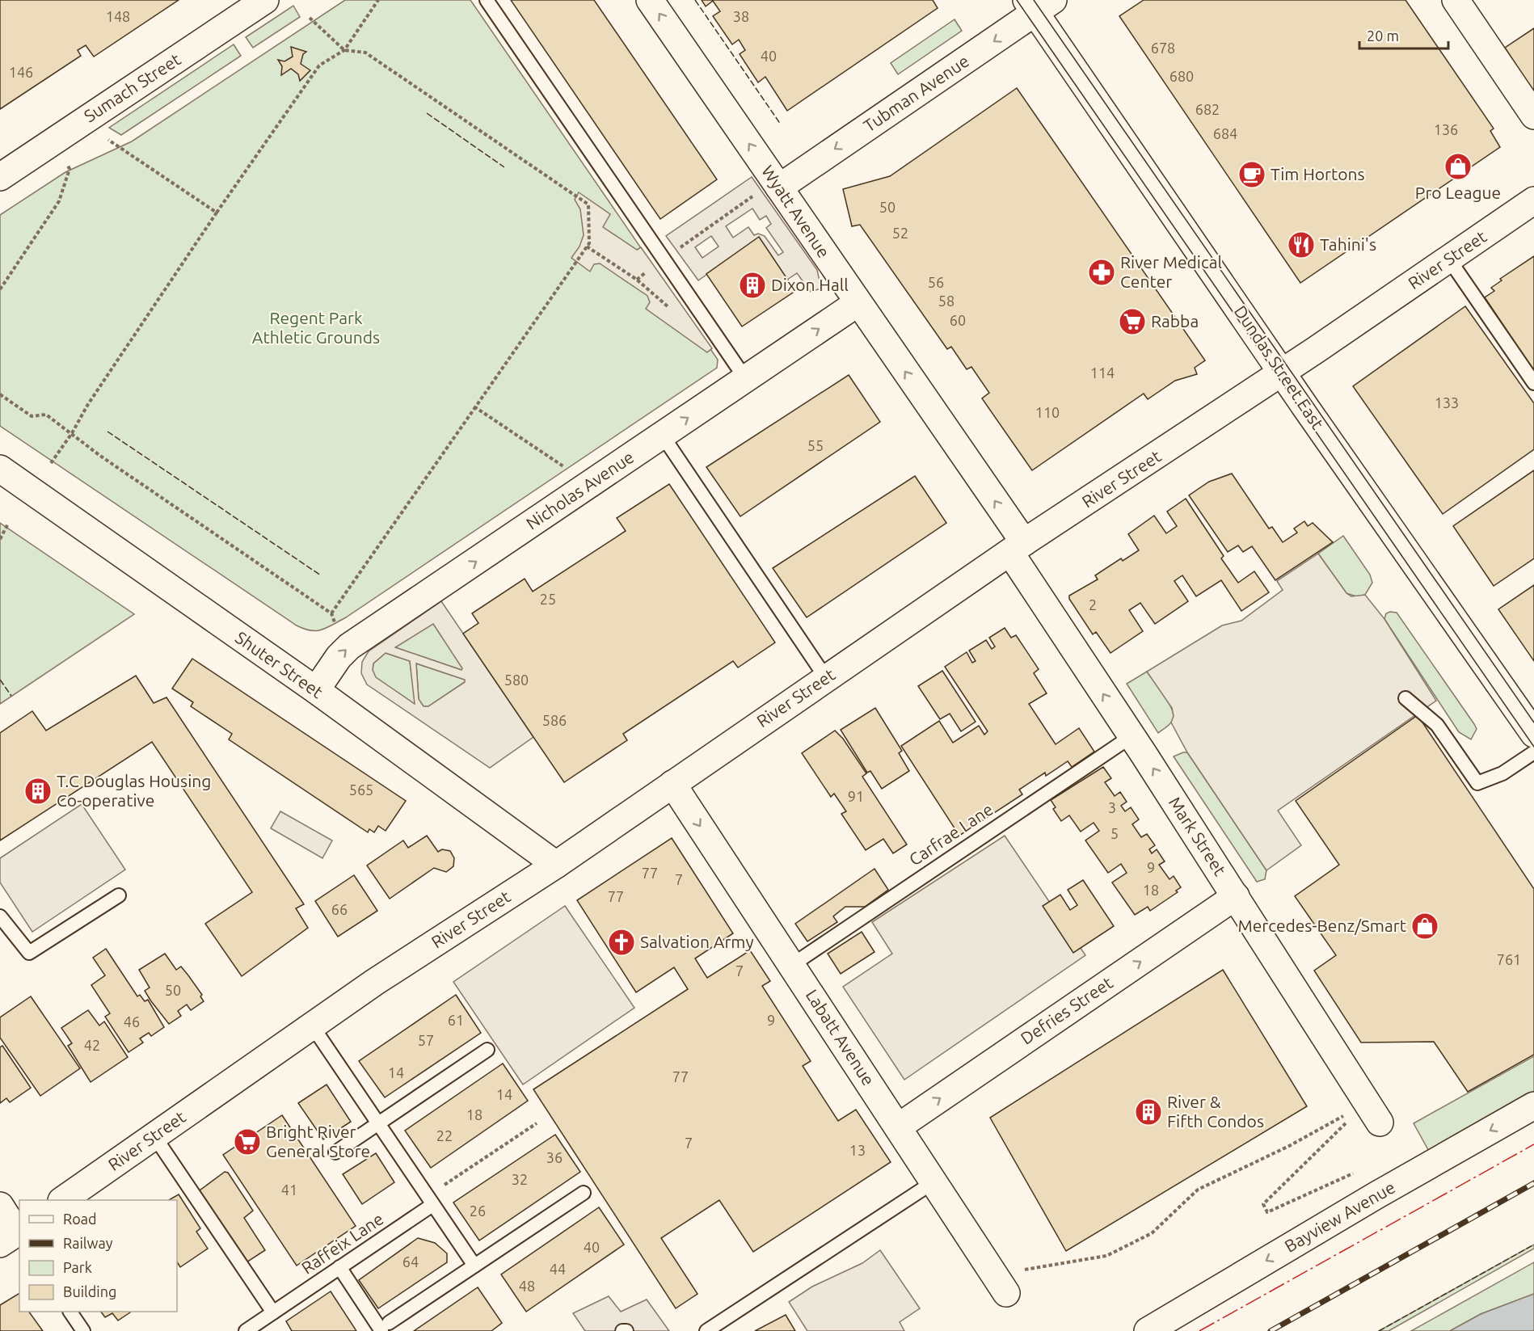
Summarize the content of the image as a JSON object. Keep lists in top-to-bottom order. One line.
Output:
{"streets":{"street":["Sumach Street","Tubman Avenue","Wyatt Avenue","River Street","Dundas Street East","Nicholas Avenue","Shuter Street","Mark Street","Defries Street","Labatt Avenue","Bayview Avenue"],"lane":["Carfrae Lane","Raffeix Lane"]},"crossings":[["Tubman Avenue","Wyatt Avenue"],["Tubman Avenue","Dundas Street East"],["Wyatt Avenue","River Street"],["Wyatt Avenue","Nicholas Avenue"],["Wyatt Avenue","Mark Street"],["River Street","Dundas Street East"],["River Street","Shuter Street"],["River Street","Mark Street"],["River Street","Labatt Avenue"],["Nicholas Avenue","Shuter Street"],["Carfrae Lane","Mark Street"],["Carfrae Lane","Labatt Avenue"],["Mark Street","Defries Street"],["Defries Street","Labatt Avenue"]],"one_way":["Tubman Avenue","Wyatt Avenue","Nicholas Avenue","Mark Street","Defries Street","Labatt Avenue","Bayview Avenue"],"parks":["Regent Park Athletic Grounds"],"places":{"shop":["Pro League","Mercedes-Benz/Smart"],"cafe":["Tim Hortons"],"restaurant":["Tahini's"],"pharmacy":["River Medical Center"],"building":["Dixon Hall","T.C Douglas Housing Co-operative","River & Fifth Condos"],"supermarket":["Rabba","Bright River General Store"],"church":["Salvation Army"]},"house_numbers":["148","38","678","40","146","680","682","136","684","50","52","56","58","60","114","133","110","55","25","2","580","586","565","91","3","5","9","77","7","18","77","66","761","7","50","61","9","46","57","42","14","77","14","18","22","7","13","36","32","41","26","40","64","44","48"],"legend":["Road","Railway","Park","Building"],"scale_bar":"20 m"}
